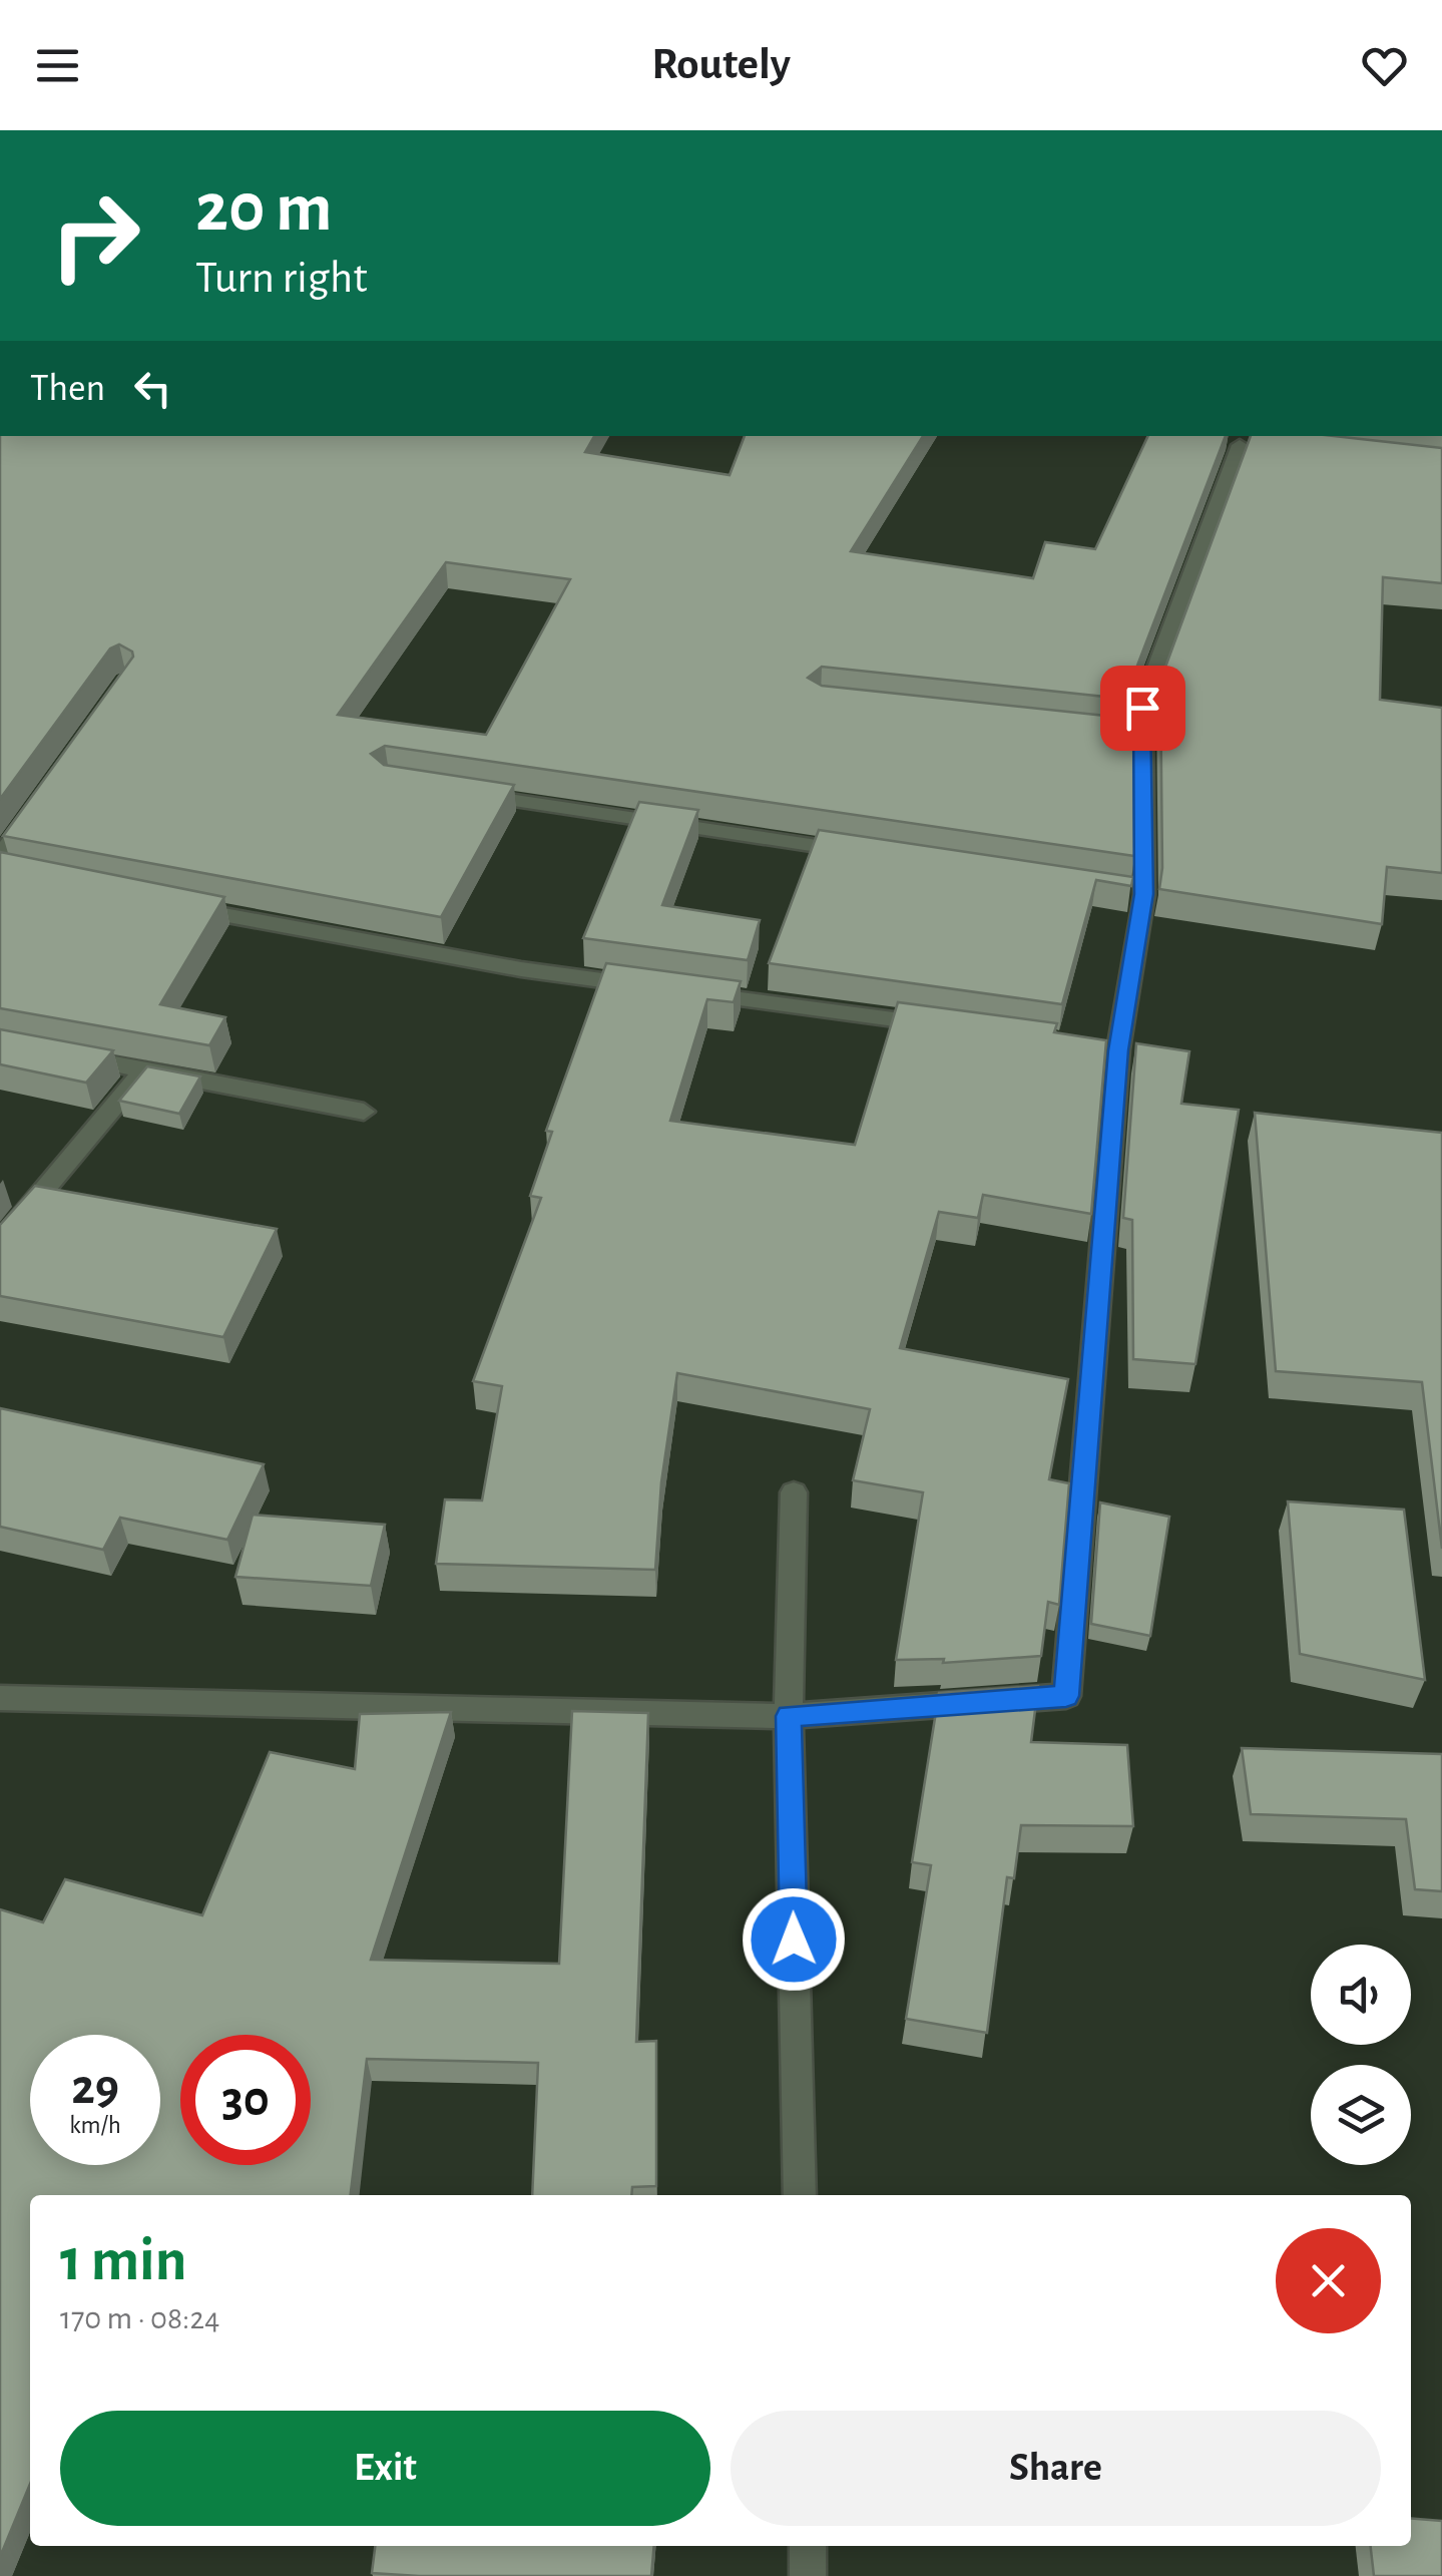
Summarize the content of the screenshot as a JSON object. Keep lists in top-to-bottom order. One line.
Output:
{"page":{"header":"Routely","turn":["20 m","Turn right"],"then":"Then","speed":"29 km/h","limit":"30","heading":["1 min","170 m · 08:24"],"buttons":["Exit","Share"]}}
